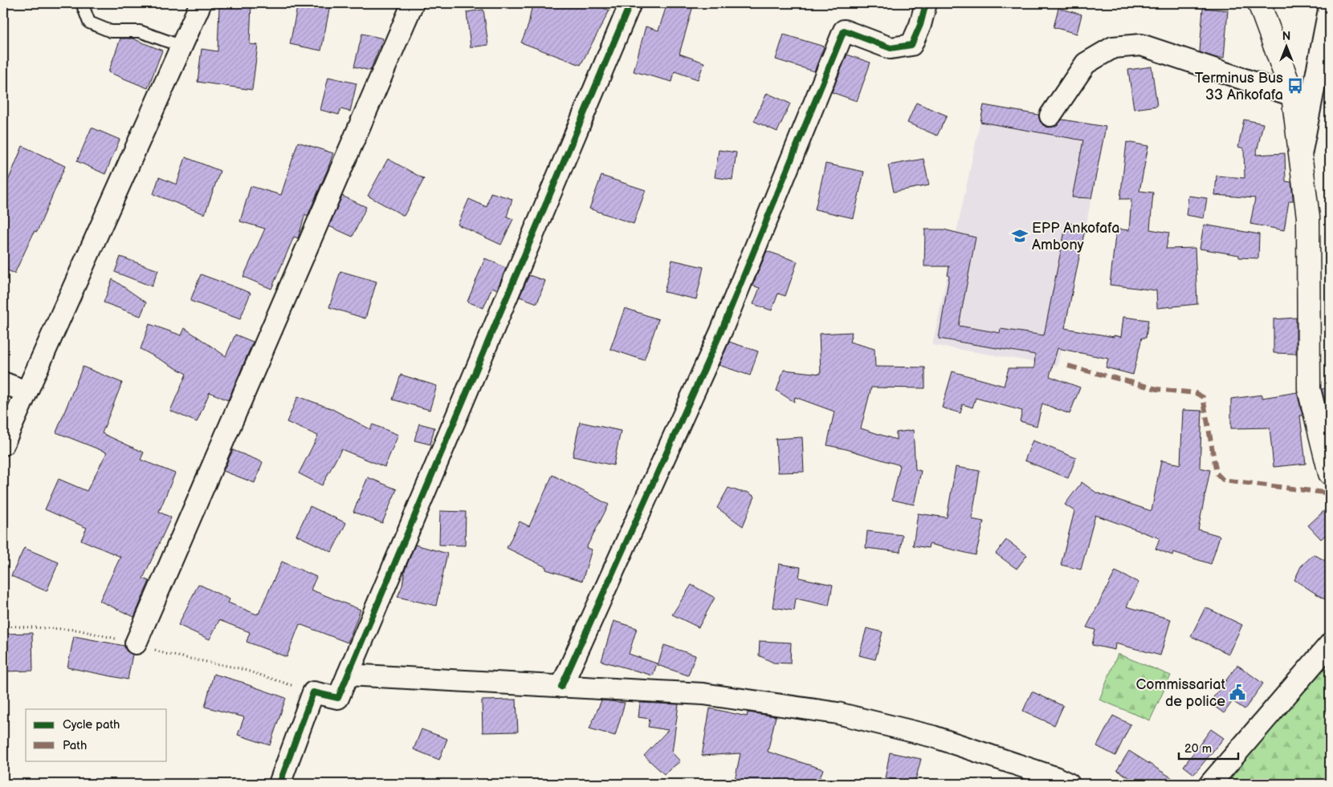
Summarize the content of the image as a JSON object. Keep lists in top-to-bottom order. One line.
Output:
{"places":{"bus stop":["Terminus Bus 33 Ankofafa"],"school or university":["EPP Ankofafa Ambony"],"public building":["Commissariat de police"]},"legend":["Cycle path","Path"],"scale_bar":"20 m","north":"top"}
